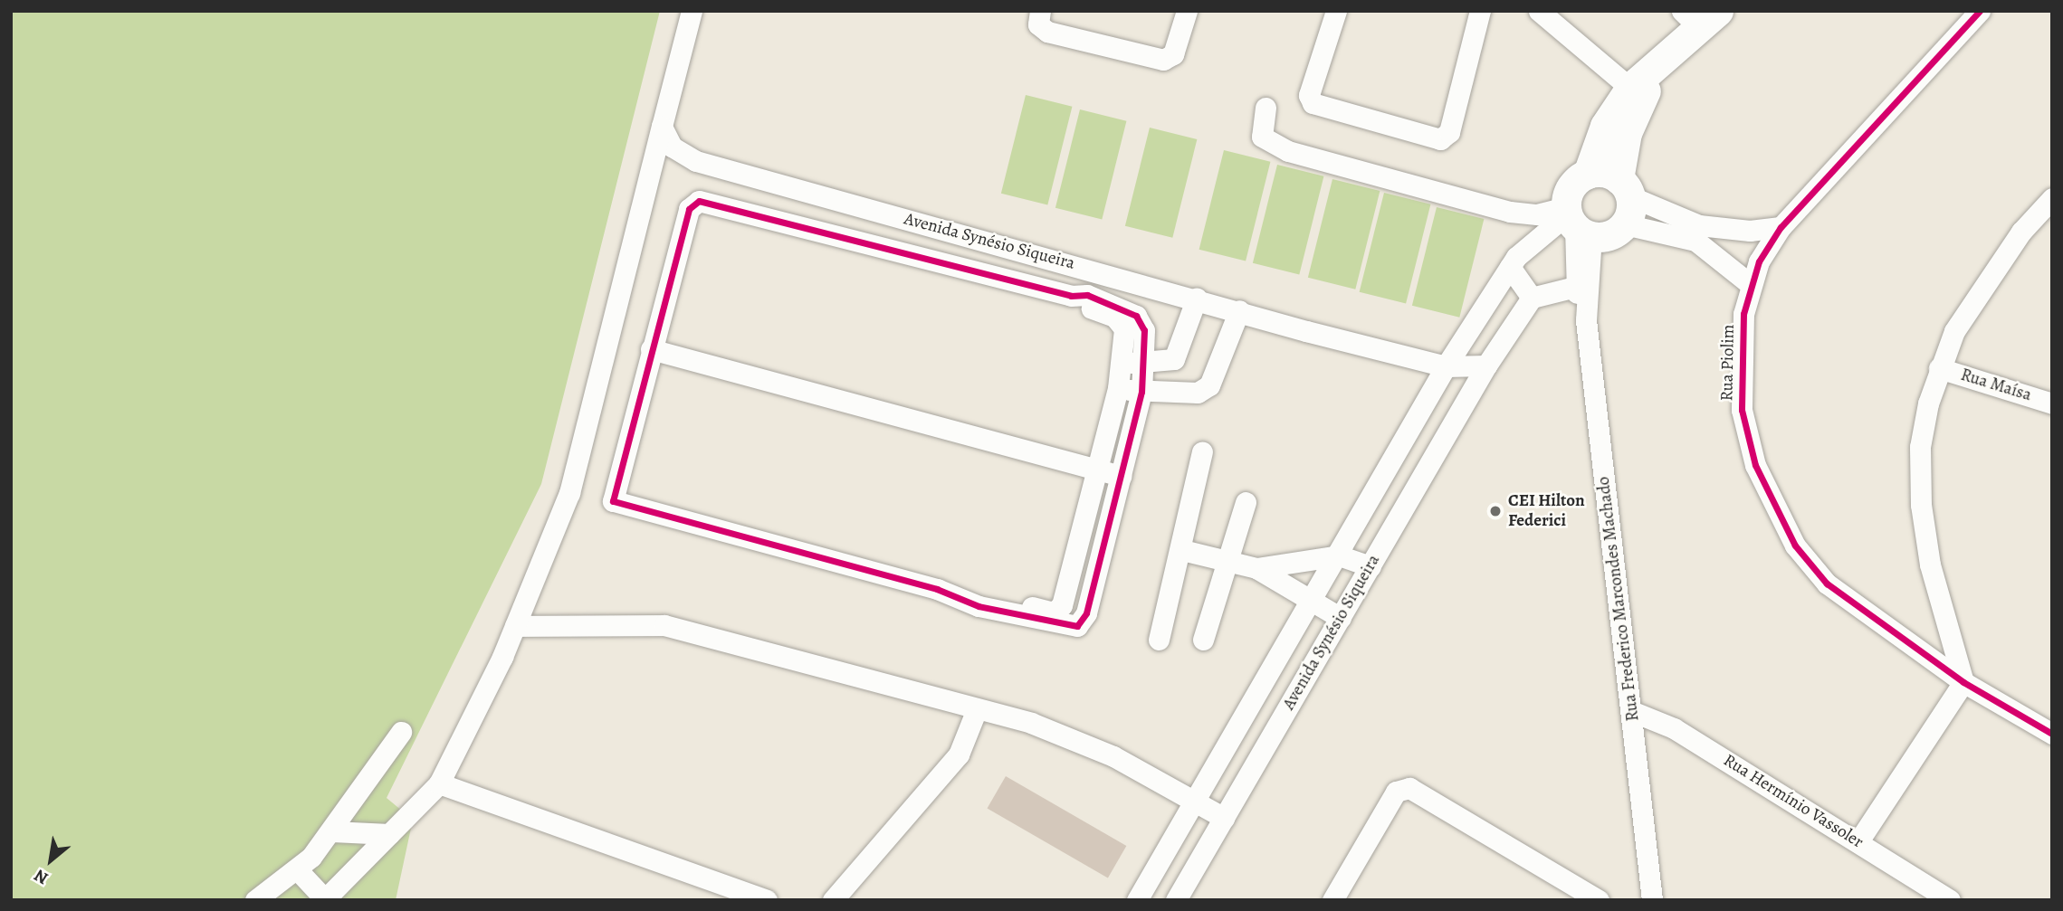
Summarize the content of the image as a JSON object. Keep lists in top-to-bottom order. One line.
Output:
{"streets":{"street":["Avenida Synésio Siqueira","Rua Piolim","Rua Maísa","Rua Frederico Marcondes Machado","Rua Hermínio Vassoler"]},"crossings":[["Avenida Synésio Siqueira","Rua Frederico Marcondes Machado"],["Rua Frederico Marcondes Machado","Rua Hermínio Vassoler"]],"places":["CEI Hilton Federici"],"north":"bottom left"}
